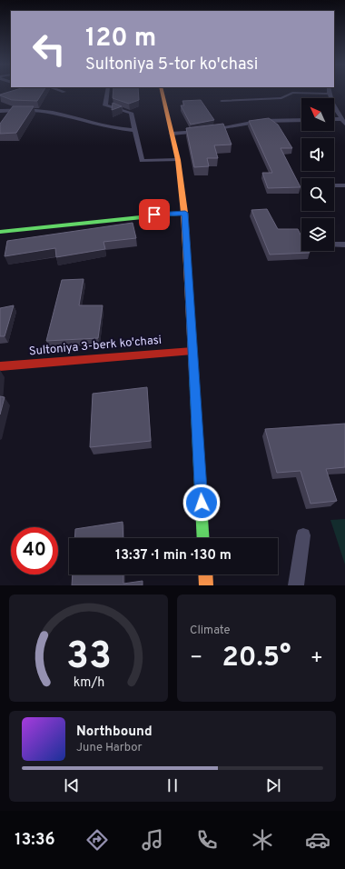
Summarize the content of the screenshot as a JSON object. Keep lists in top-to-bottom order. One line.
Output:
{"streets":{"street":["Sultoniya 3-berk ko'chasi"]},"north":"top left","page":{"turn":["120 m","Sultoniya 5-tor ko'chasi"],"limit":"40","trip":"13:37 · 1 min · 130 m","tile":"Climate","heat":["−","20.5°","+"],"song":["Northbound","June Harbor"],"tabs":"13:36","gauge":["33","km/h"]}}
